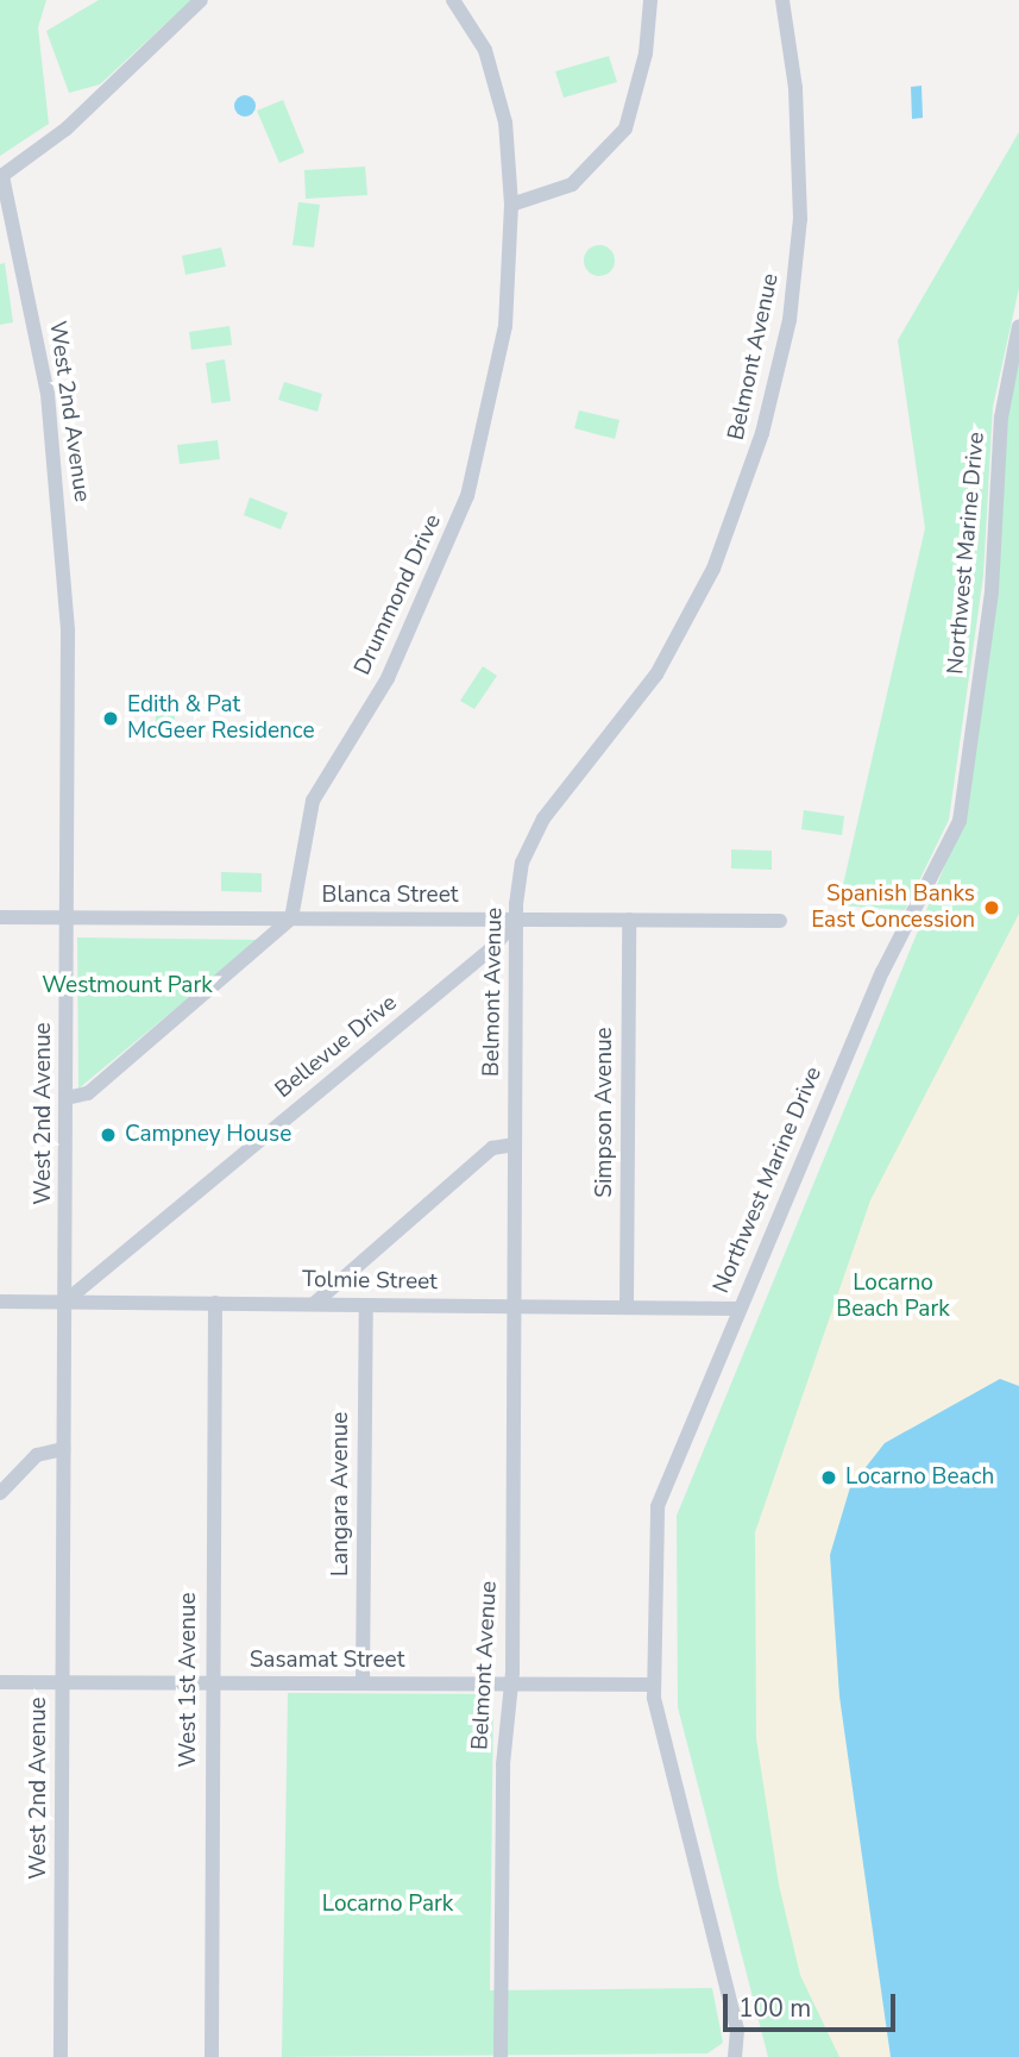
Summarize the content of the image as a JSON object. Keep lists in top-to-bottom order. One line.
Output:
{"streets":{"street":["Belmont Avenue","West 2nd Avenue","Northwest Marine Drive","Drummond Drive","Blanca Street","Bellevue Drive","Simpson Avenue","Tolmie Street","Langara Avenue","Sasamat Street","West 1st Avenue"]},"crossings":[["Belmont Avenue","Blanca Street"],["Belmont Avenue","Bellevue Drive"],["Belmont Avenue","Tolmie Street"],["Belmont Avenue","Sasamat Street"],["West 2nd Avenue","Blanca Street"],["West 2nd Avenue","Bellevue Drive"],["West 2nd Avenue","Tolmie Street"],["West 2nd Avenue","Sasamat Street"],["Northwest Marine Drive","Tolmie Street"],["Northwest Marine Drive","Sasamat Street"],["Drummond Drive","Blanca Street"],["Blanca Street","Bellevue Drive"],["Blanca Street","Simpson Avenue"],["Bellevue Drive","Tolmie Street"],["Simpson Avenue","Tolmie Street"],["Tolmie Street","Langara Avenue"],["Tolmie Street","West 1st Avenue"],["Langara Avenue","Sasamat Street"],["Sasamat Street","West 1st Avenue"]],"parks":["Westmount Park","Locarno Beach Park","Locarno Park"],"places":["Edith & Pat McGeer Residence","Spanish Banks East Concession","Campney House","Locarno Beach"],"scale_bar":"100 m"}
